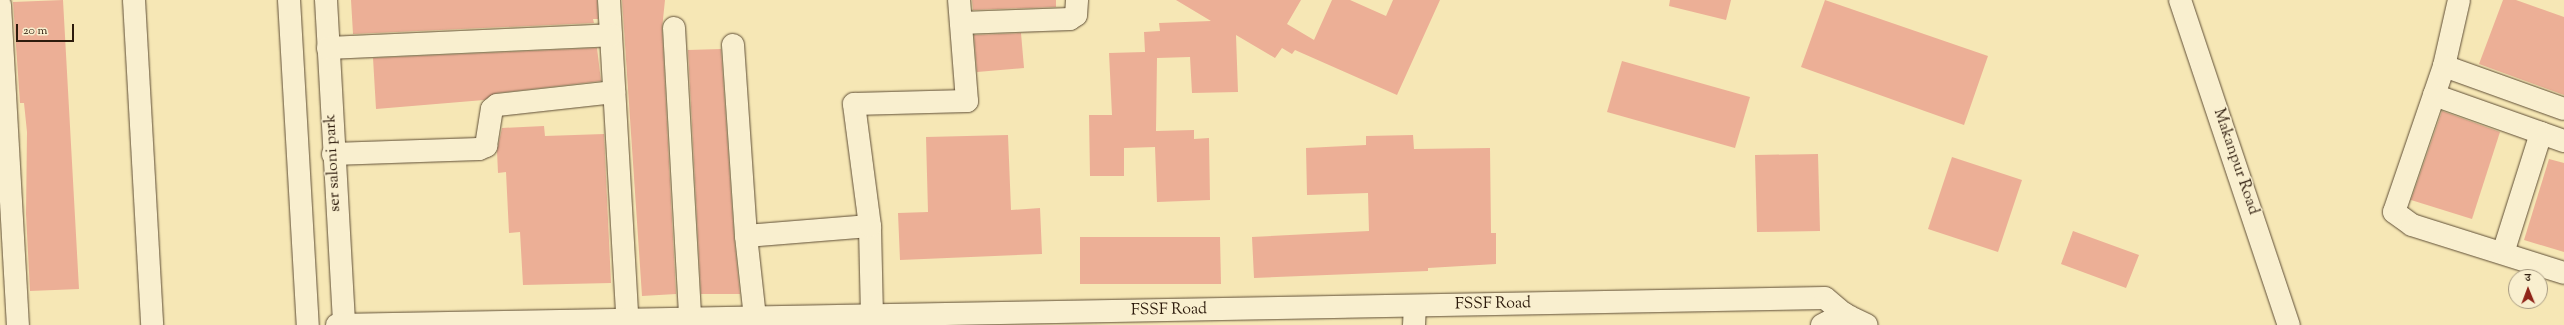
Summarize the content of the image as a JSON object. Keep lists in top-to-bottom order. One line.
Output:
{"streets":{"street":["Makanpur Road","ser saloni park","FSSF Road"]},"crossings":[["ser saloni park","FSSF Road"]],"scale_bar":"20 m","north":"top"}
